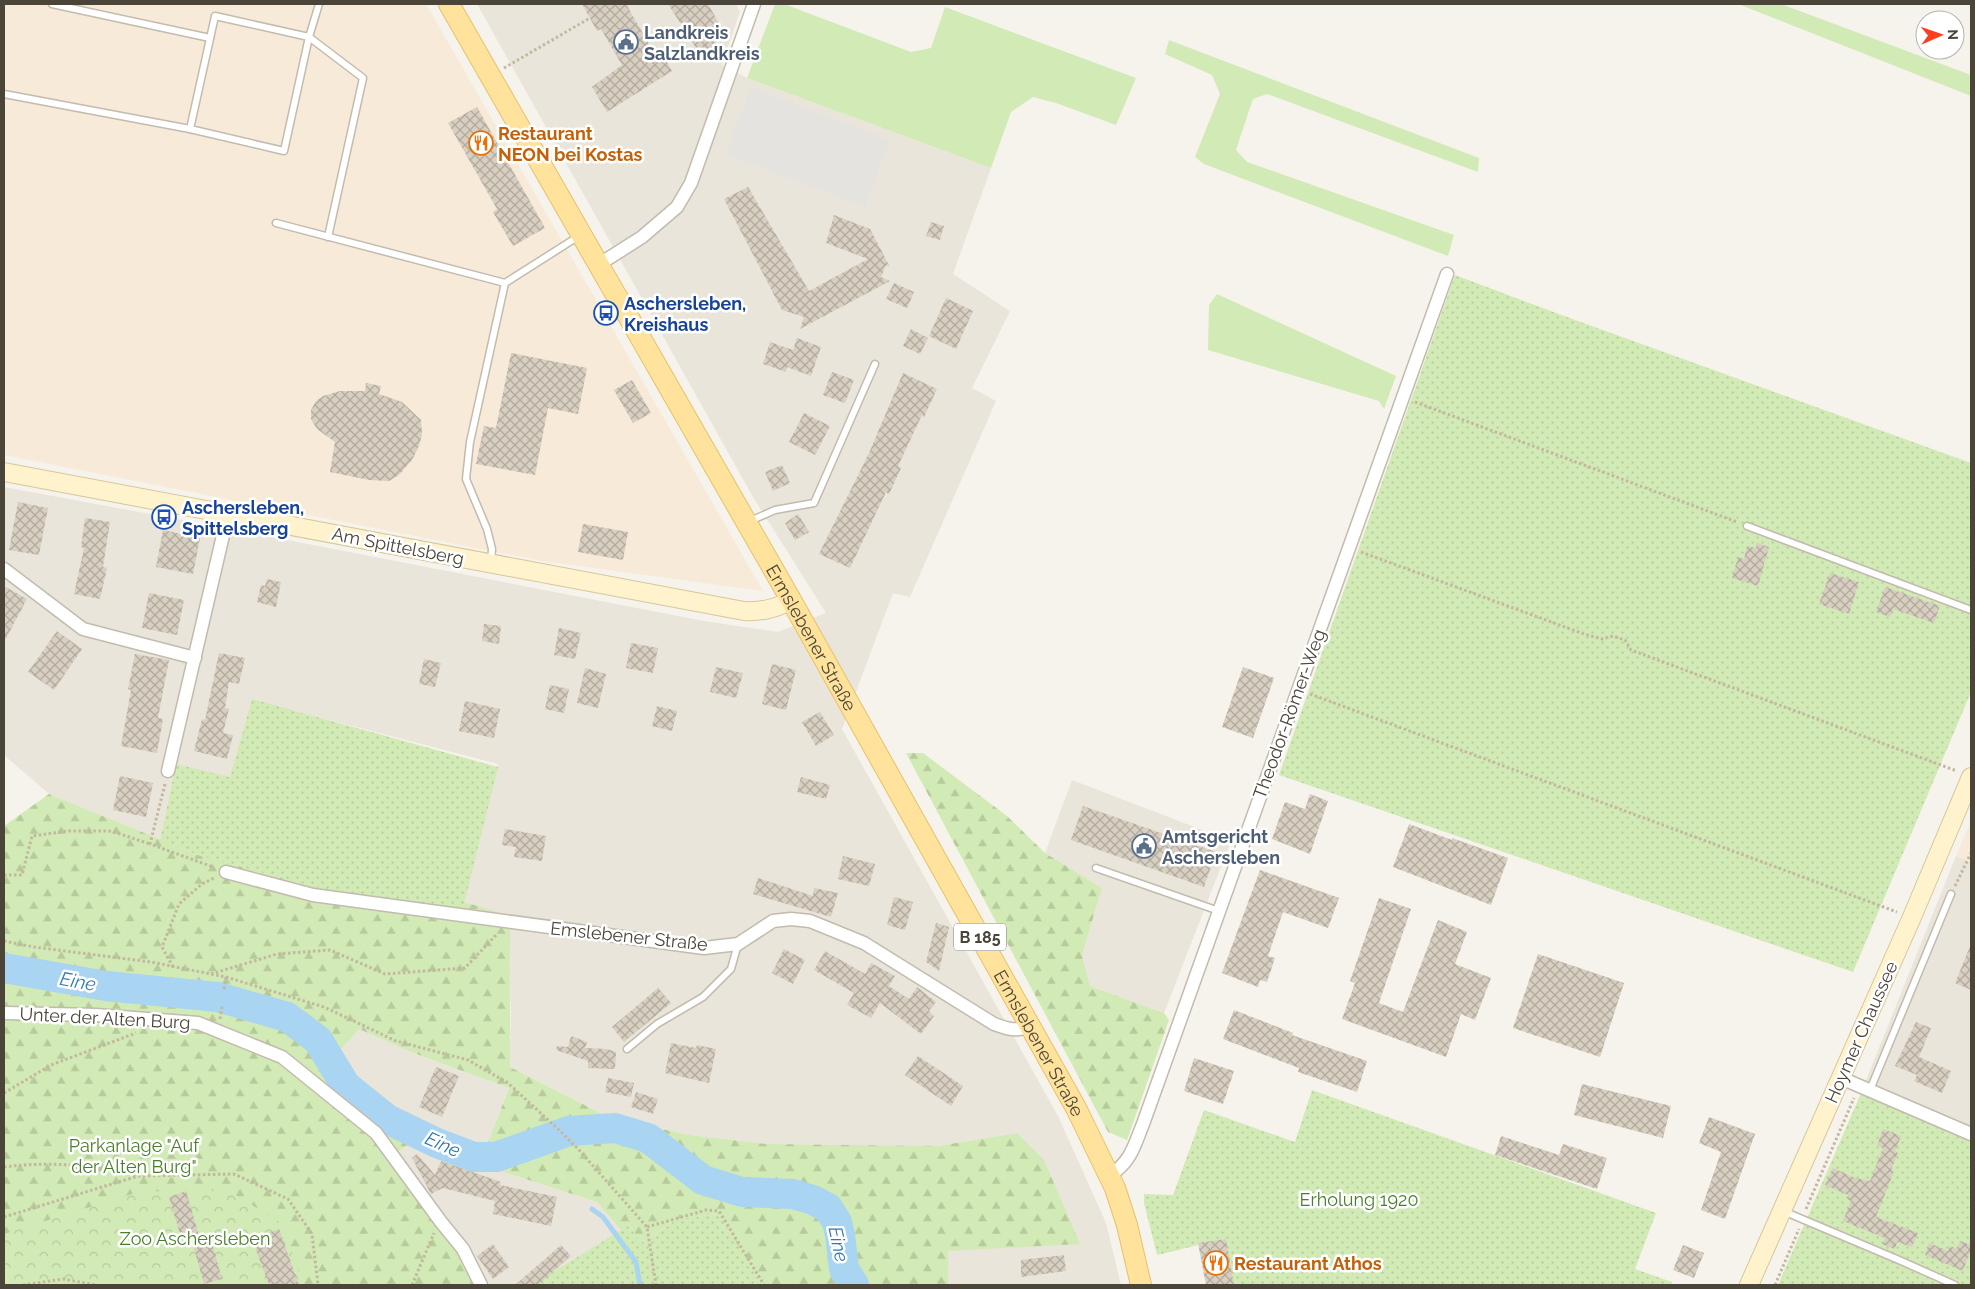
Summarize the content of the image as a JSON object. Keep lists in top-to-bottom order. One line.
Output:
{"streets":{"main road":["Am Spittelsberg","Ermslebener Straße","B 185","Hoymer Chaussee"],"street":["Theodor-Römer-Weg","Emslebener Straße","Unter der Alten Burg"]},"crossings":[["Am Spittelsberg","Ermslebener Straße"],["Ermslebener Straße","Theodor-Römer-Weg"],["Ermslebener Straße","Emslebener Straße"]],"water":["Eine"],"parks":["Parkanlage \"Auf der Alten Burg\"","Erholung 1920","Zoo Aschersleben"],"places":{"public building":["Landkreis Salzlandkreis","Amtsgericht Aschersleben"],"restaurant":["Restaurant NEON bei Kostas","Restaurant Athos"],"bus stop":["Aschersleben, Kreishaus","Aschersleben, Spittelsberg"]},"north":"right"}
